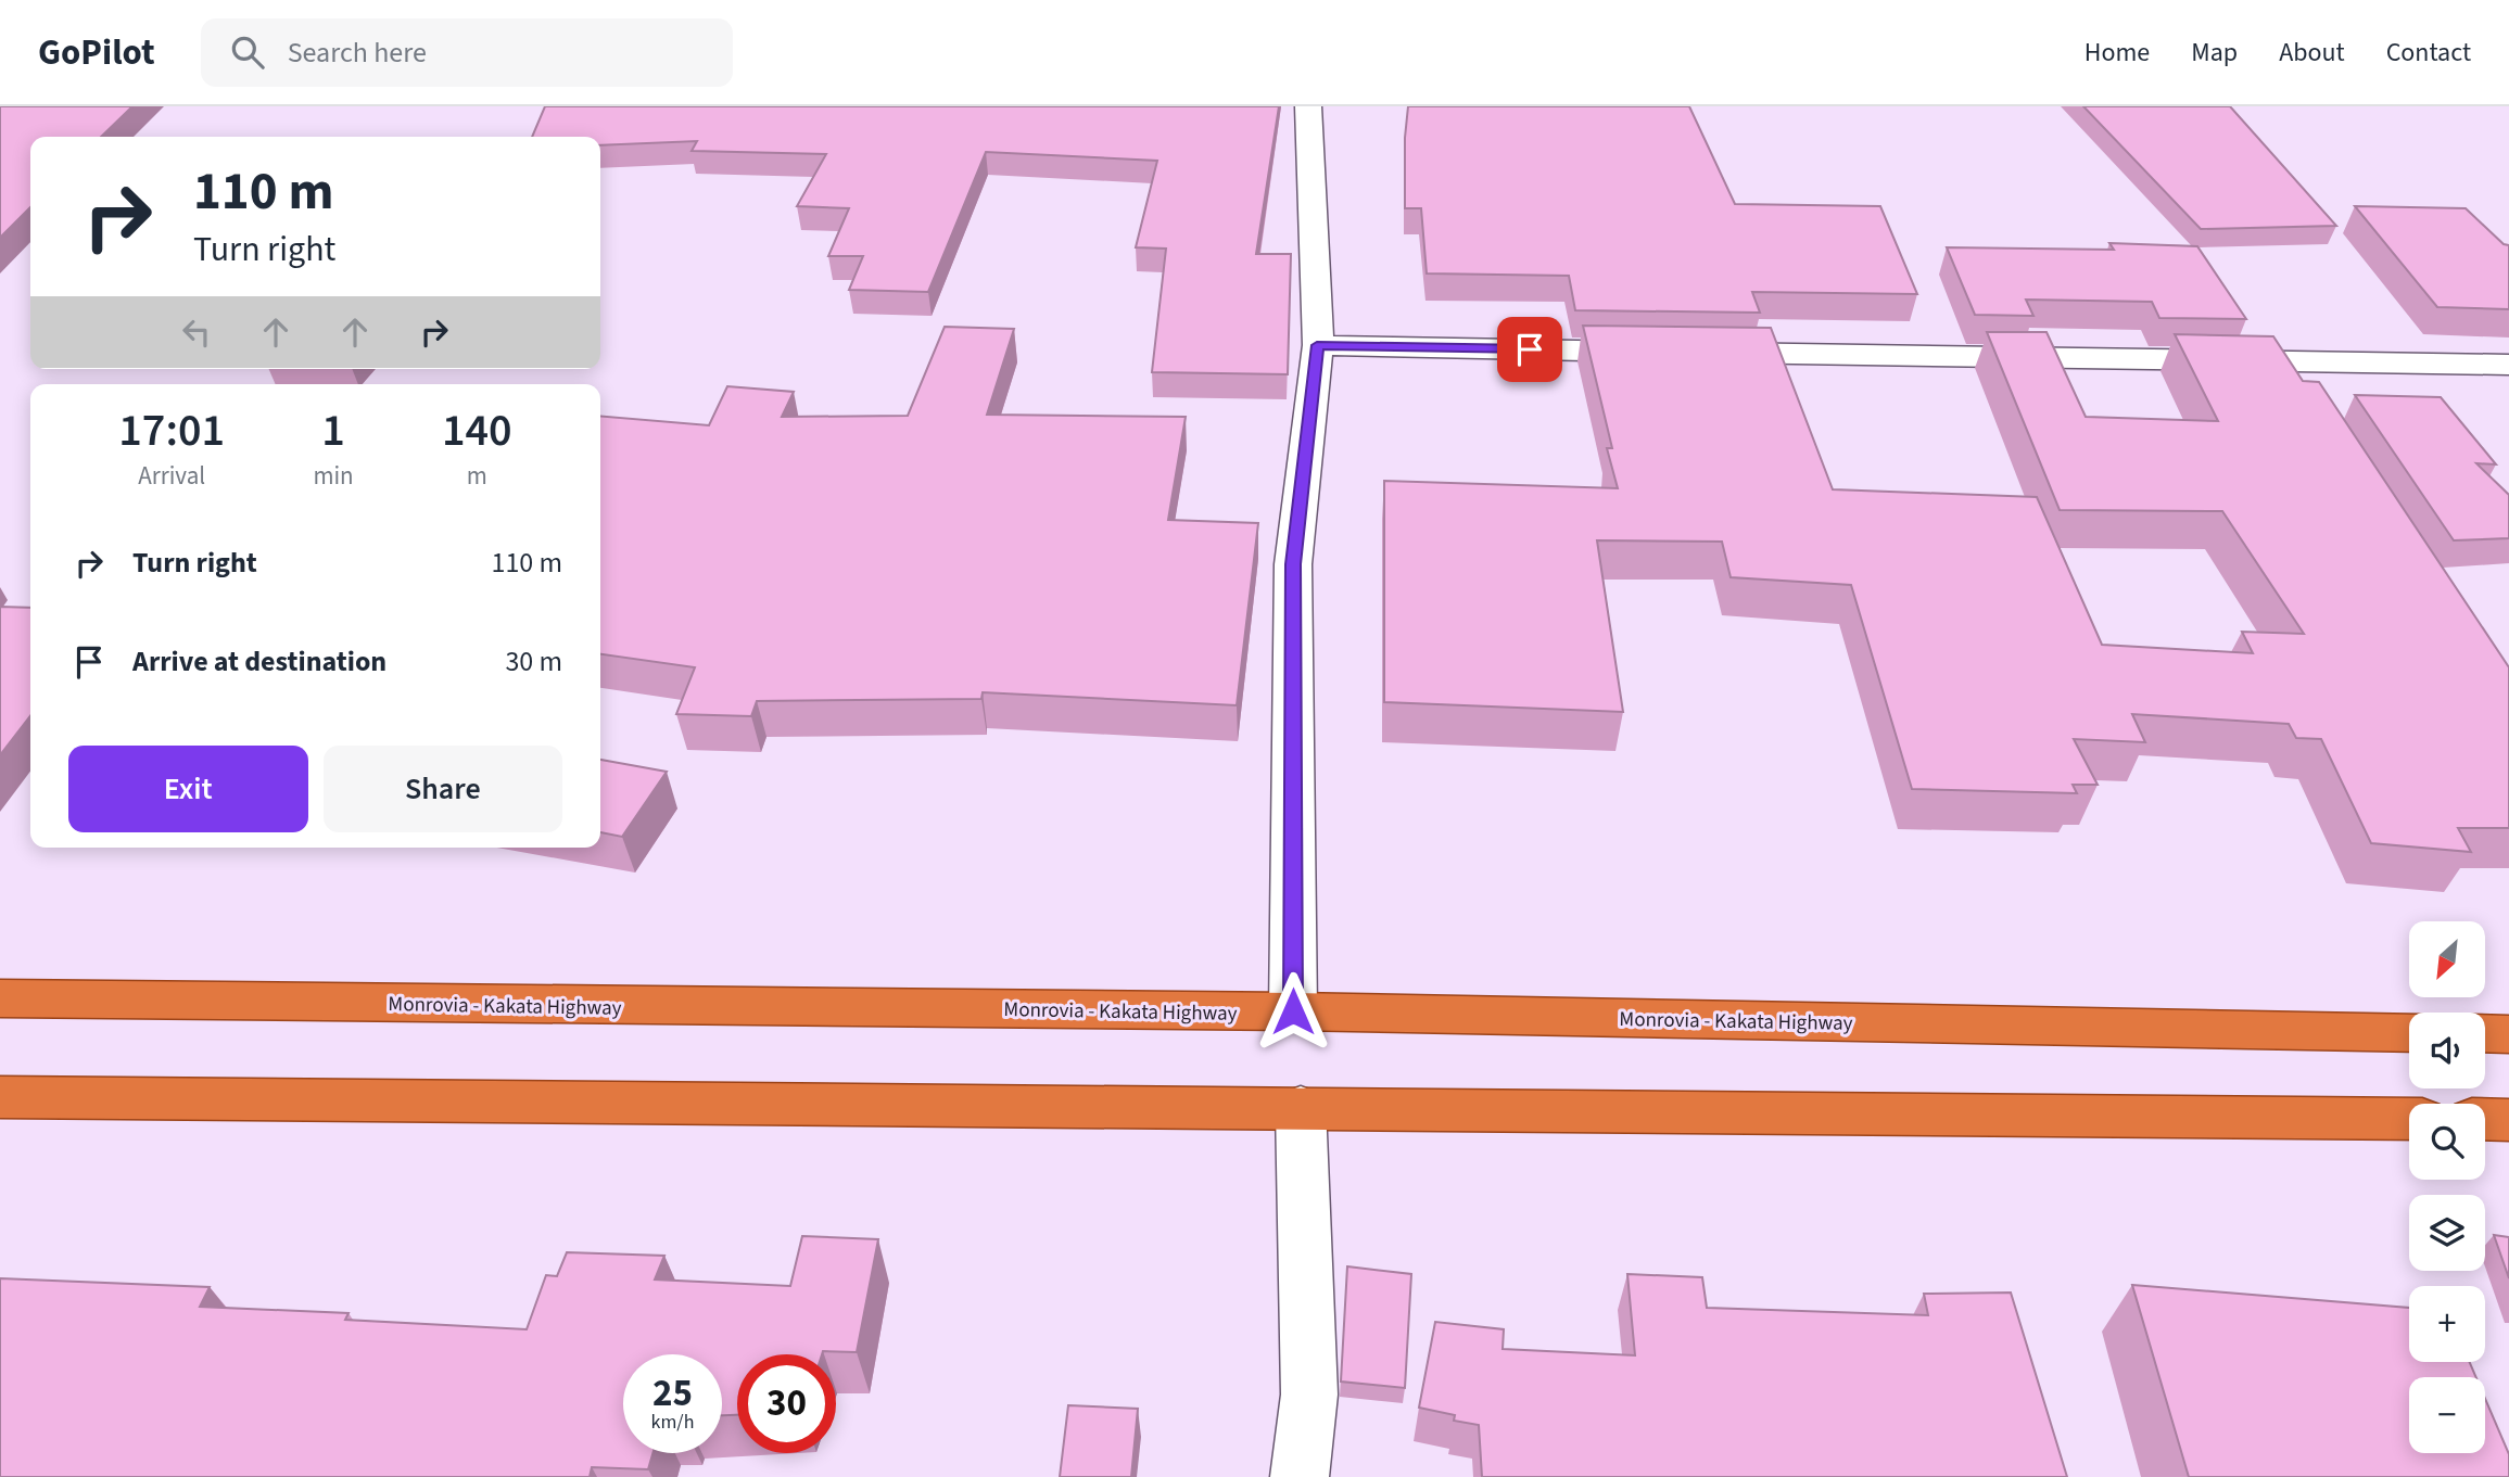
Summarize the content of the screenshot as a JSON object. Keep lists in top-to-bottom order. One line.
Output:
{"streets":{"highway":["Monrovia - Kakata Highway"]},"north":"bottom left","page":{"header":"GoPilot","search":"Search here","nav":["Home","Map","About","Contact"],"turn":["110 m","Turn right"],"eta":["17:01","Arrival","1","min","140","m"],"list":[{"name":"Turn right","value":"110 m"},{"name":"Arrive at destination","value":"30 m"}],"buttons":["Exit","Share"],"map_buttons":["+","−"],"speed":"25 km/h","limit":"30"}}
